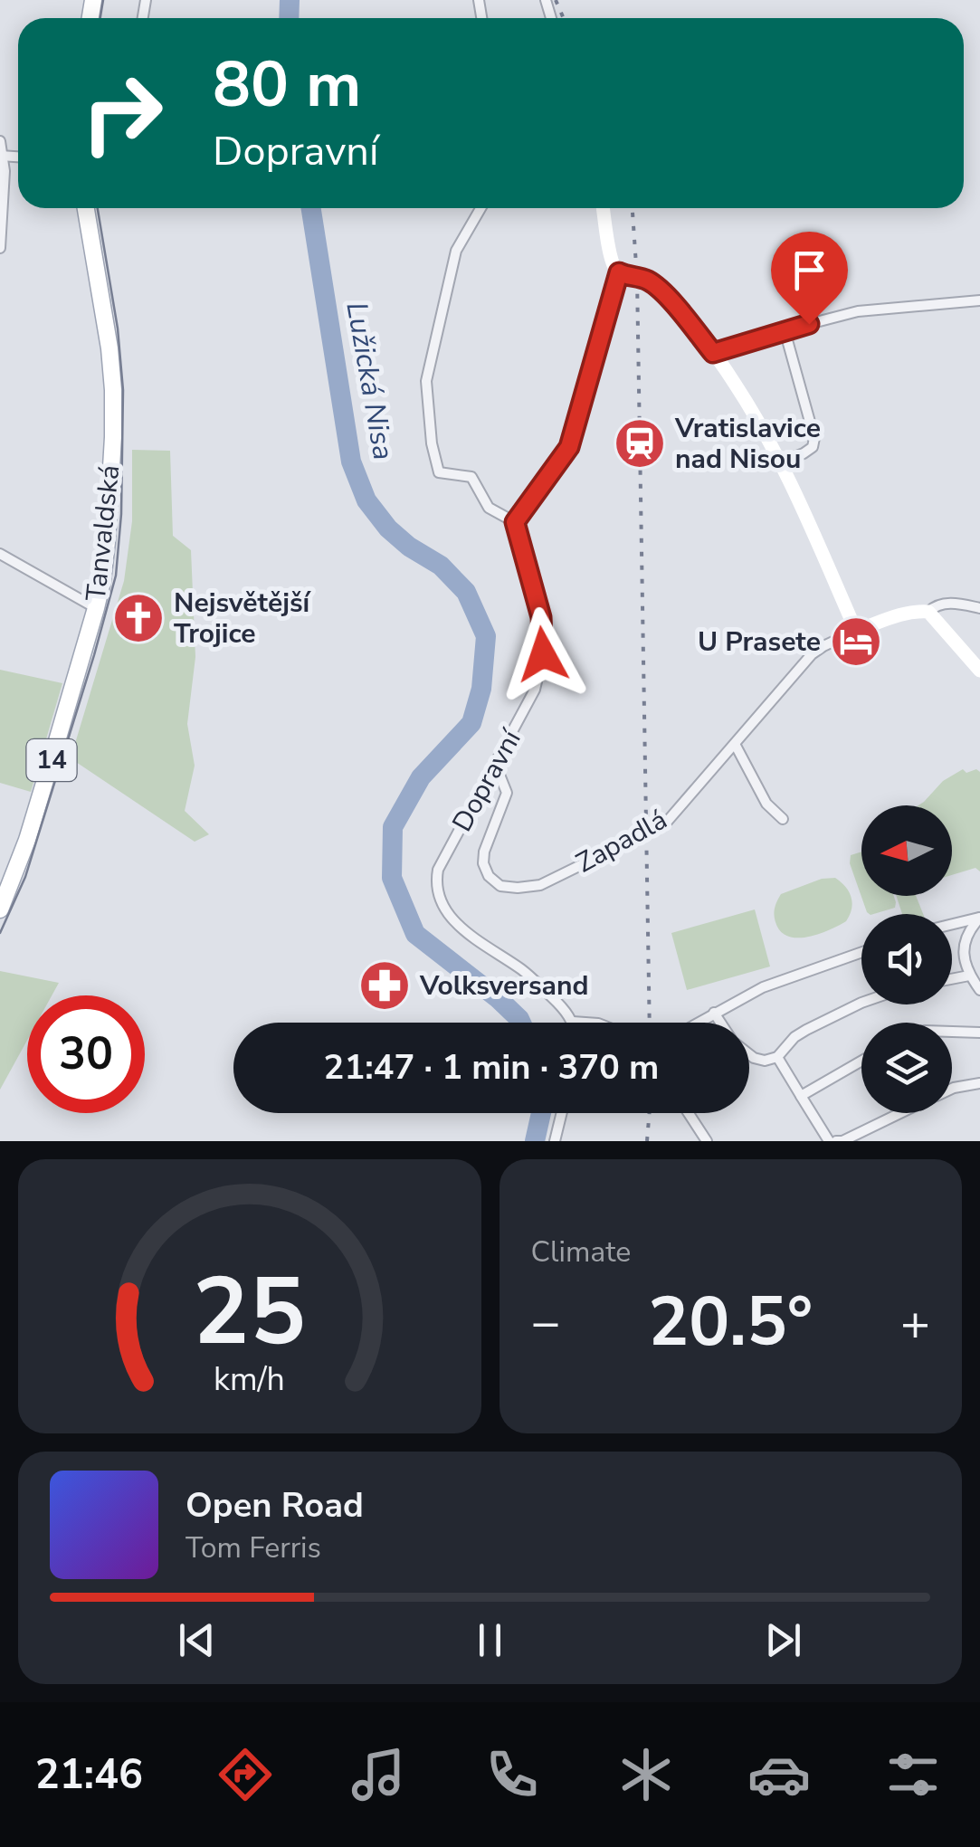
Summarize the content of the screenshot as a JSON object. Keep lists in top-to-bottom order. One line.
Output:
{"streets":{"main road":["Tanvaldská","14"],"street":["Dopravní","Zapadlá"]},"crossings":[["Dopravní","Zapadlá"]],"water":["Lužická Nisa"],"places":{"station":["Vratislavice nad Nisou"],"church":["Nejsvětější Trojice"],"hotel":["U Prasete"],"pharmacy":["Volksversand"]},"north":"left","page":{"turn":["80 m","Dopravní"],"limit":"30","trip":"21:47 · 1 min · 370 m","tile":"Climate","heat":["−","20.5°","+"],"song":["Open Road","Tom Ferris"],"tabs":"21:46","gauge":["25","km/h"]}}
